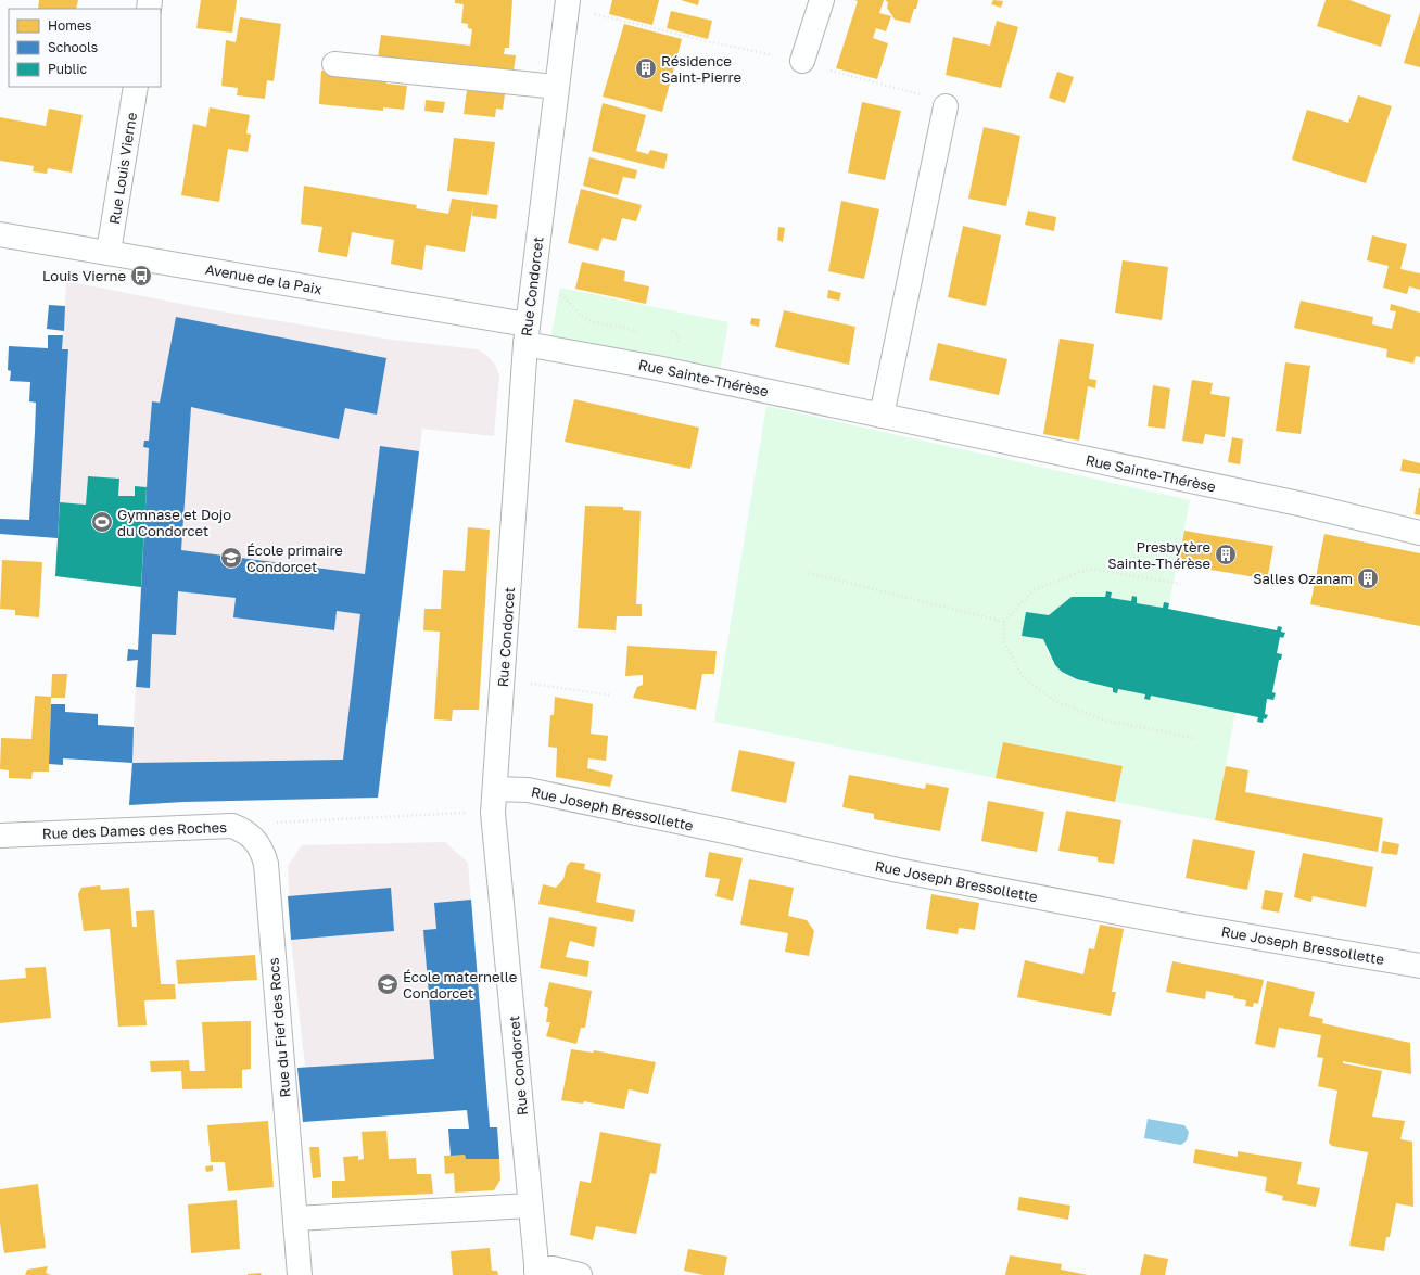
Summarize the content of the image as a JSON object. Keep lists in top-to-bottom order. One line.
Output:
{"streets":{"street":["Rue Louis Vierne","Avenue de la Paix","Rue Condorcet","Rue Sainte-Thérèse","Rue Joseph Bressollette","Rue des Dames des Roches","Rue du Fief des Rocs"]},"crossings":[["Rue Louis Vierne","Avenue de la Paix"],["Avenue de la Paix","Rue Condorcet"],["Avenue de la Paix","Rue Sainte-Thérèse"],["Rue Condorcet","Rue Sainte-Thérèse"],["Rue Condorcet","Rue Joseph Bressollette"],["Rue des Dames des Roches","Rue du Fief des Rocs"]],"places":{"building":["Résidence Saint-Pierre","Presbytère Sainte-Thérèse","Salles Ozanam"],"bus stop":["Louis Vierne"],"sports":["Gymnase et Dojo du Condorcet"],"school or university":["École primaire Condorcet","École maternelle Condorcet"]},"legend":["Homes","Schools","Public"]}
